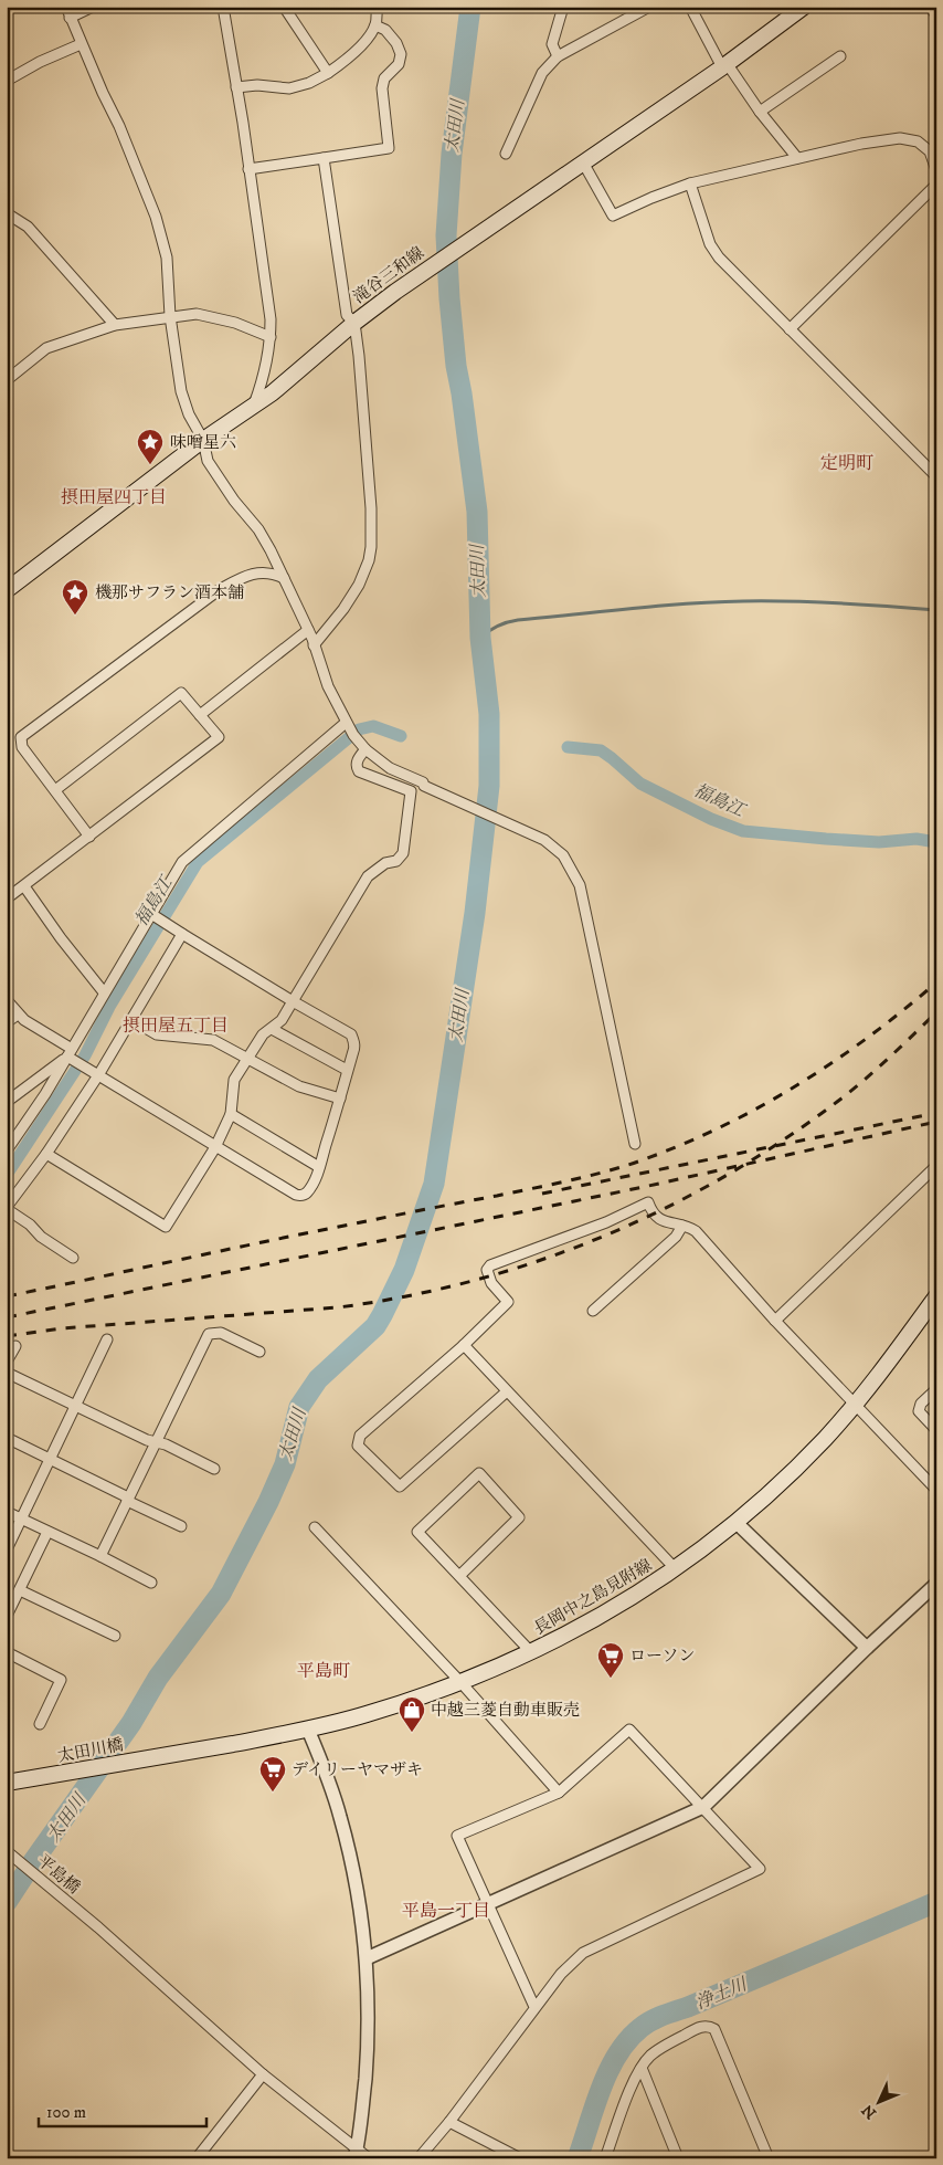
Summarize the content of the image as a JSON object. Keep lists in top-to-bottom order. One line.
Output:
{"streets":{"main road":["滝谷三和線","長岡中之島見附線","太田川橋"],"street":["平島橋"]},"crossings":[["長岡中之島見附線","太田川橋"]],"districts":["定明町","摂田屋四丁目","摂田屋五丁目","平島町","平島一丁目"],"water":["太田川","福島江","浄土川"],"places":{"place":["味噌星六","機那サフラン酒本舗"],"supermarket":["ローソン","デイリーヤマザキ"],"shop":["中越三菱自動車販売"]},"scale_bar":"100 m","north":"bottom left"}
